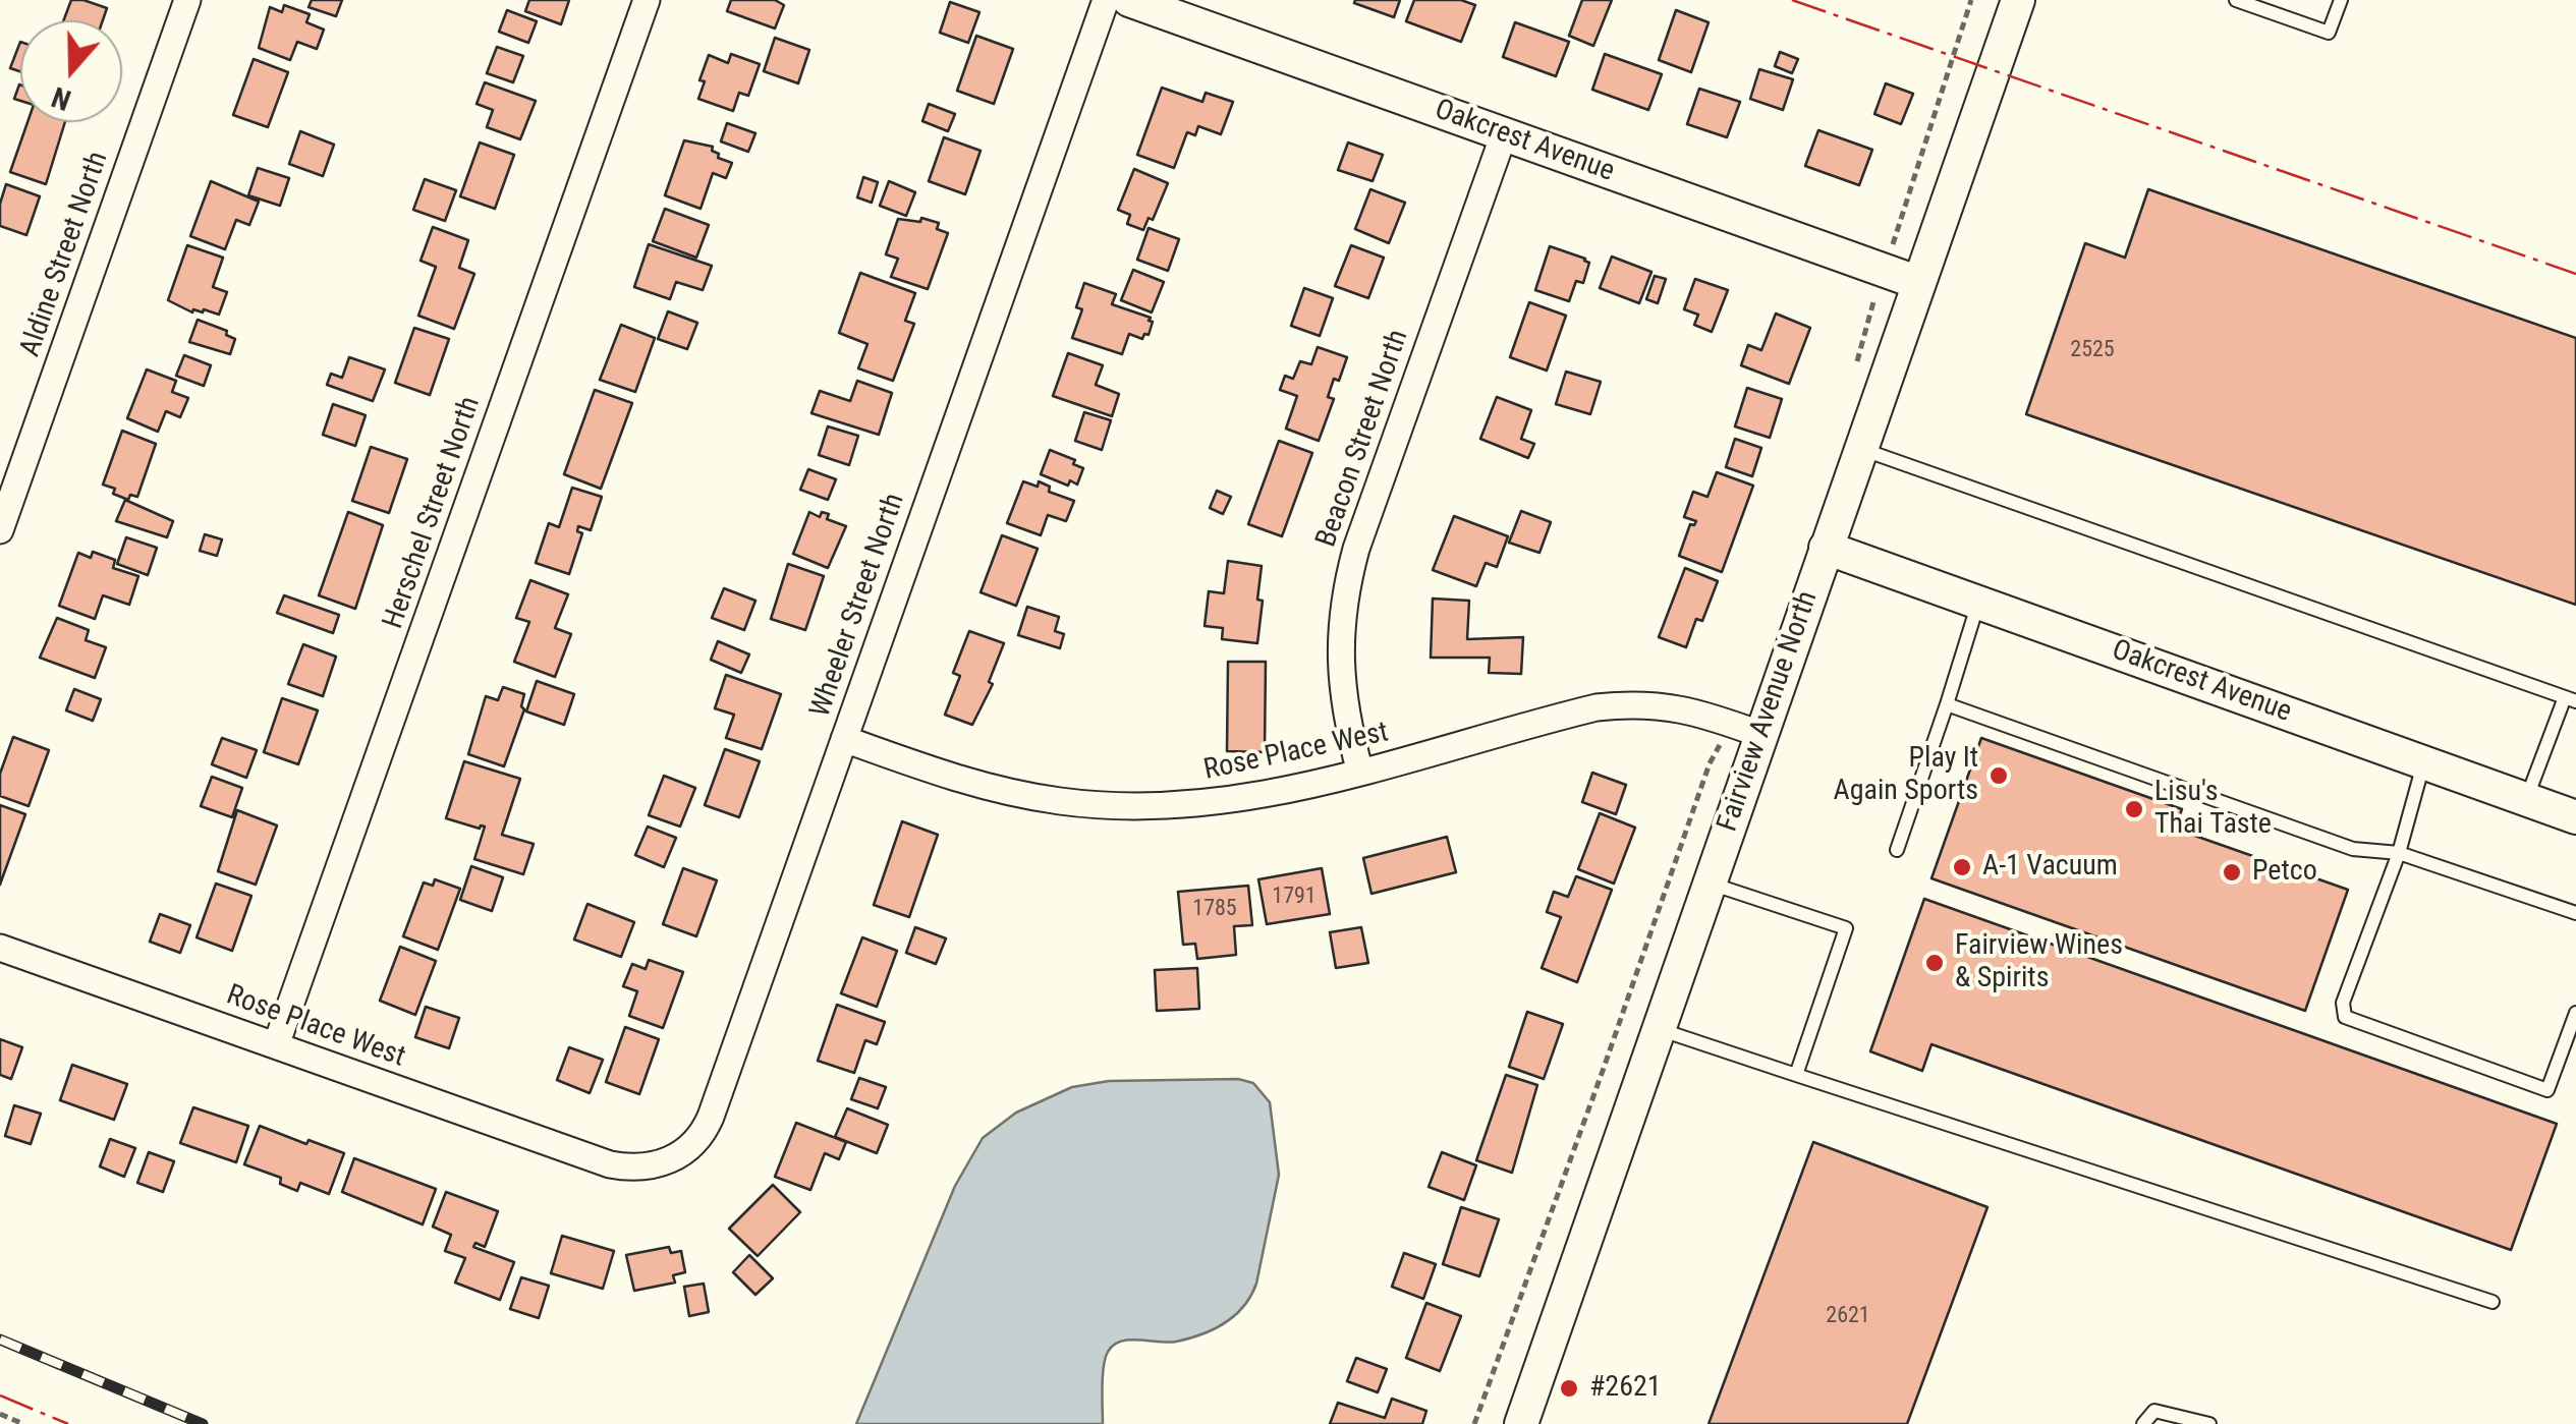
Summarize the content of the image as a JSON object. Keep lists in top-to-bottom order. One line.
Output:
{"streets":{"street":["Oakcrest Avenue","Aldine Street North","Beacon Street North","Herschel Street North","Wheeler Street North","Fairview Avenue North","Rose Place West"]},"crossings":[["Oakcrest Avenue","Beacon Street North"],["Oakcrest Avenue","Fairview Avenue North"],["Beacon Street North","Rose Place West"],["Herschel Street North","Rose Place West"],["Wheeler Street North","Rose Place West"],["Fairview Avenue North","Rose Place West"]],"places":["Play It Again Sports","Lisu's Thai Taste","A-1 Vacuum","Petco","Fairview Wines & Spirits","#2621"],"house_numbers":["2525","1791","1785","2621"],"north":"bottom"}
